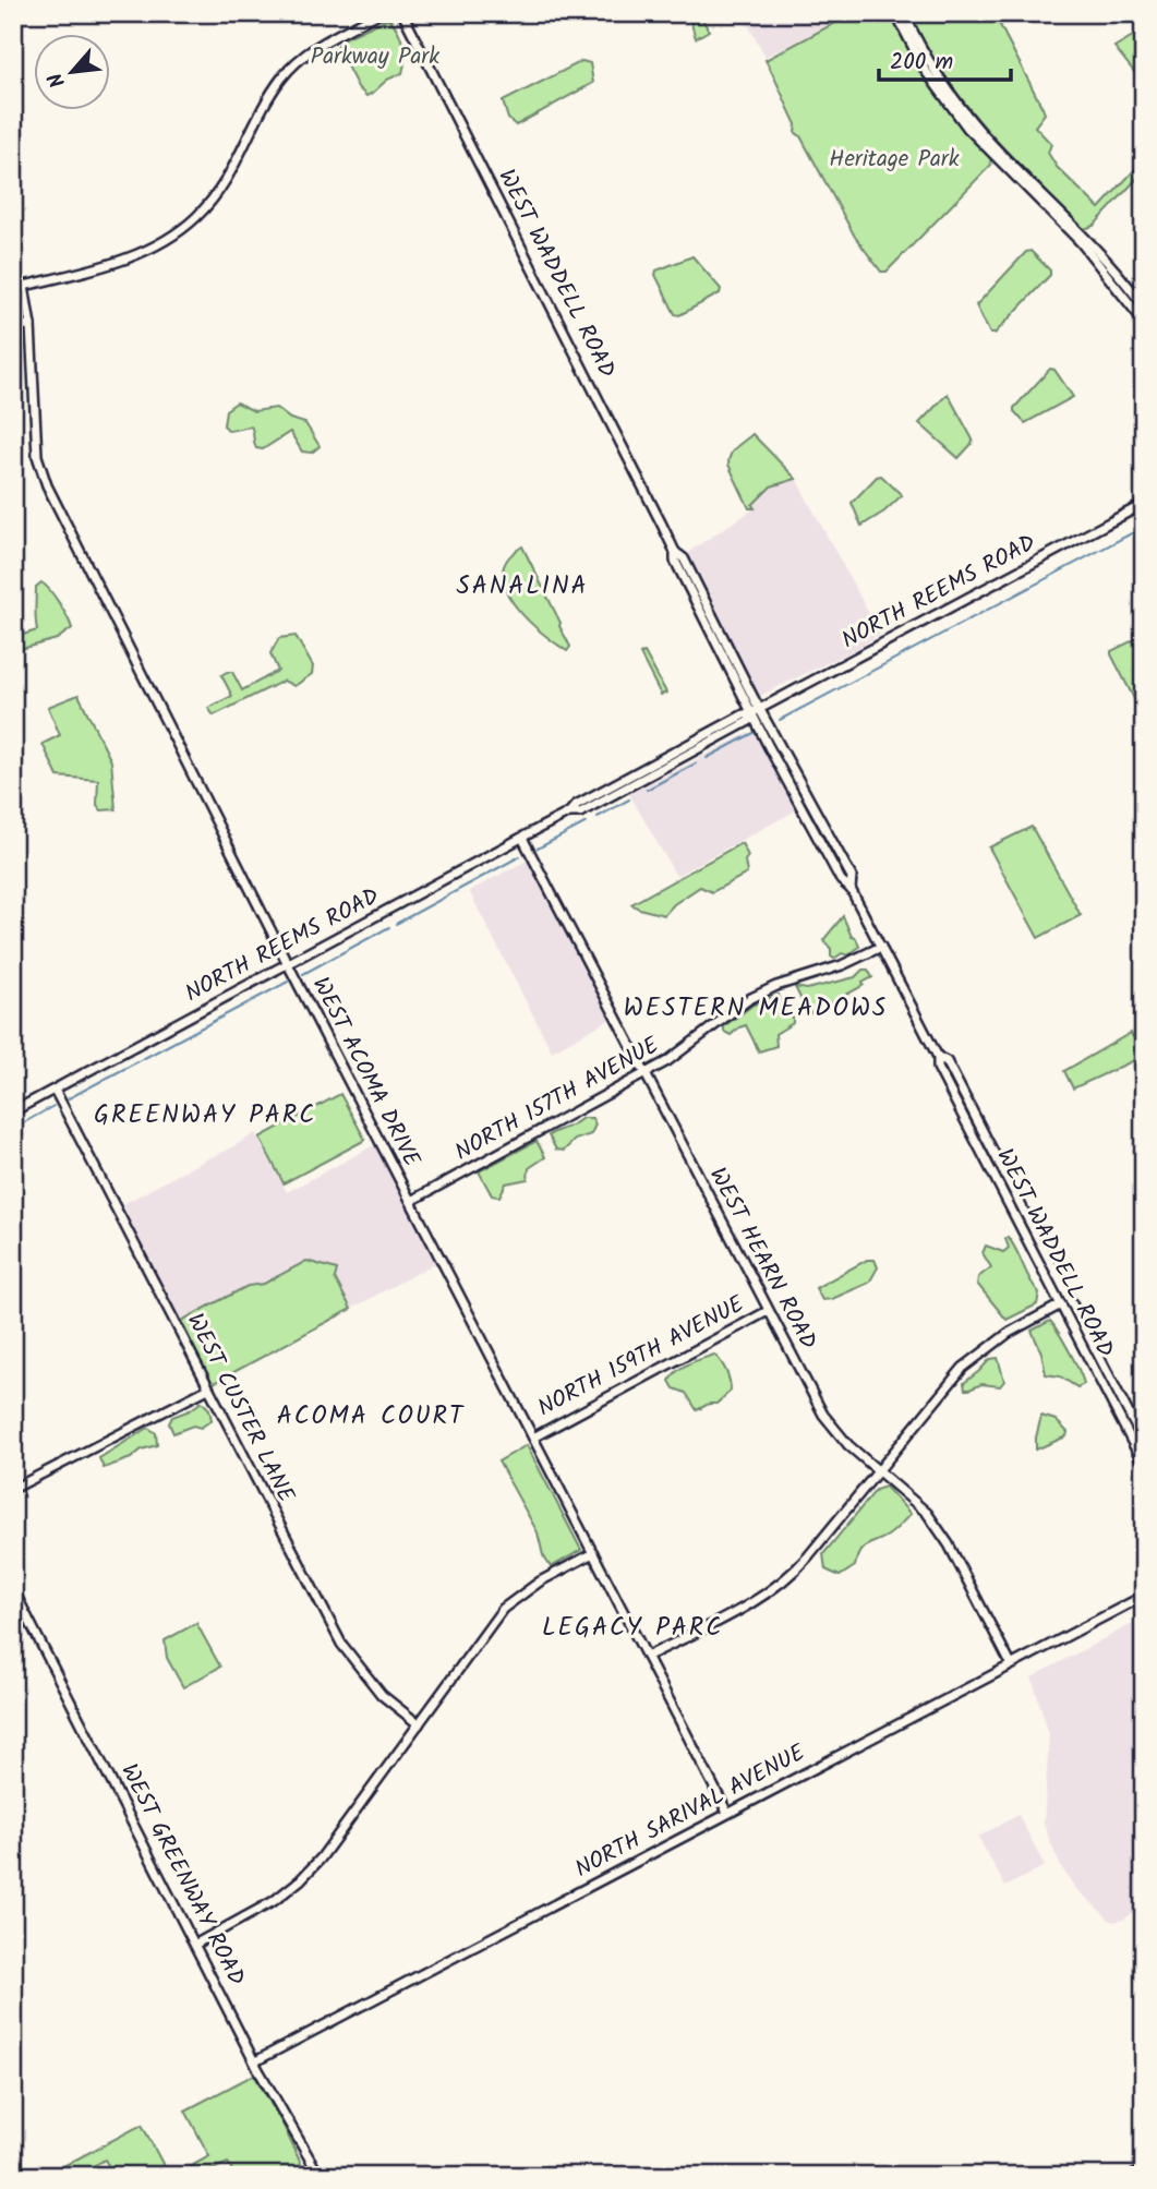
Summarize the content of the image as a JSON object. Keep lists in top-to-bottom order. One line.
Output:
{"streets":{"street":["WEST WADDELL ROAD","NORTH REEMS ROAD","WEST ACOMA DRIVE","NORTH 157TH AVENUE","WEST HEARN ROAD","NORTH 159TH AVENUE","WEST CUSTER LANE","NORTH SARIVAL AVENUE","WEST GREENWAY ROAD"]},"crossings":[["WEST WADDELL ROAD","NORTH REEMS ROAD"],["WEST WADDELL ROAD","NORTH 157TH AVENUE"],["NORTH REEMS ROAD","WEST ACOMA DRIVE"],["NORTH REEMS ROAD","WEST HEARN ROAD"],["NORTH REEMS ROAD","WEST CUSTER LANE"],["WEST ACOMA DRIVE","NORTH 157TH AVENUE"],["WEST ACOMA DRIVE","NORTH 159TH AVENUE"],["WEST ACOMA DRIVE","NORTH SARIVAL AVENUE"],["NORTH 157TH AVENUE","WEST HEARN ROAD"],["WEST HEARN ROAD","NORTH 159TH AVENUE"],["WEST HEARN ROAD","NORTH SARIVAL AVENUE"],["NORTH SARIVAL AVENUE","WEST GREENWAY ROAD"]],"districts":["SANALINA","WESTERN MEADOWS","GREENWAY PARC","ACOMA COURT","LEGACY PARC"],"parks":["Parkway Park","Heritage Park"],"scale_bar":"200 m","north":"bottom left"}
